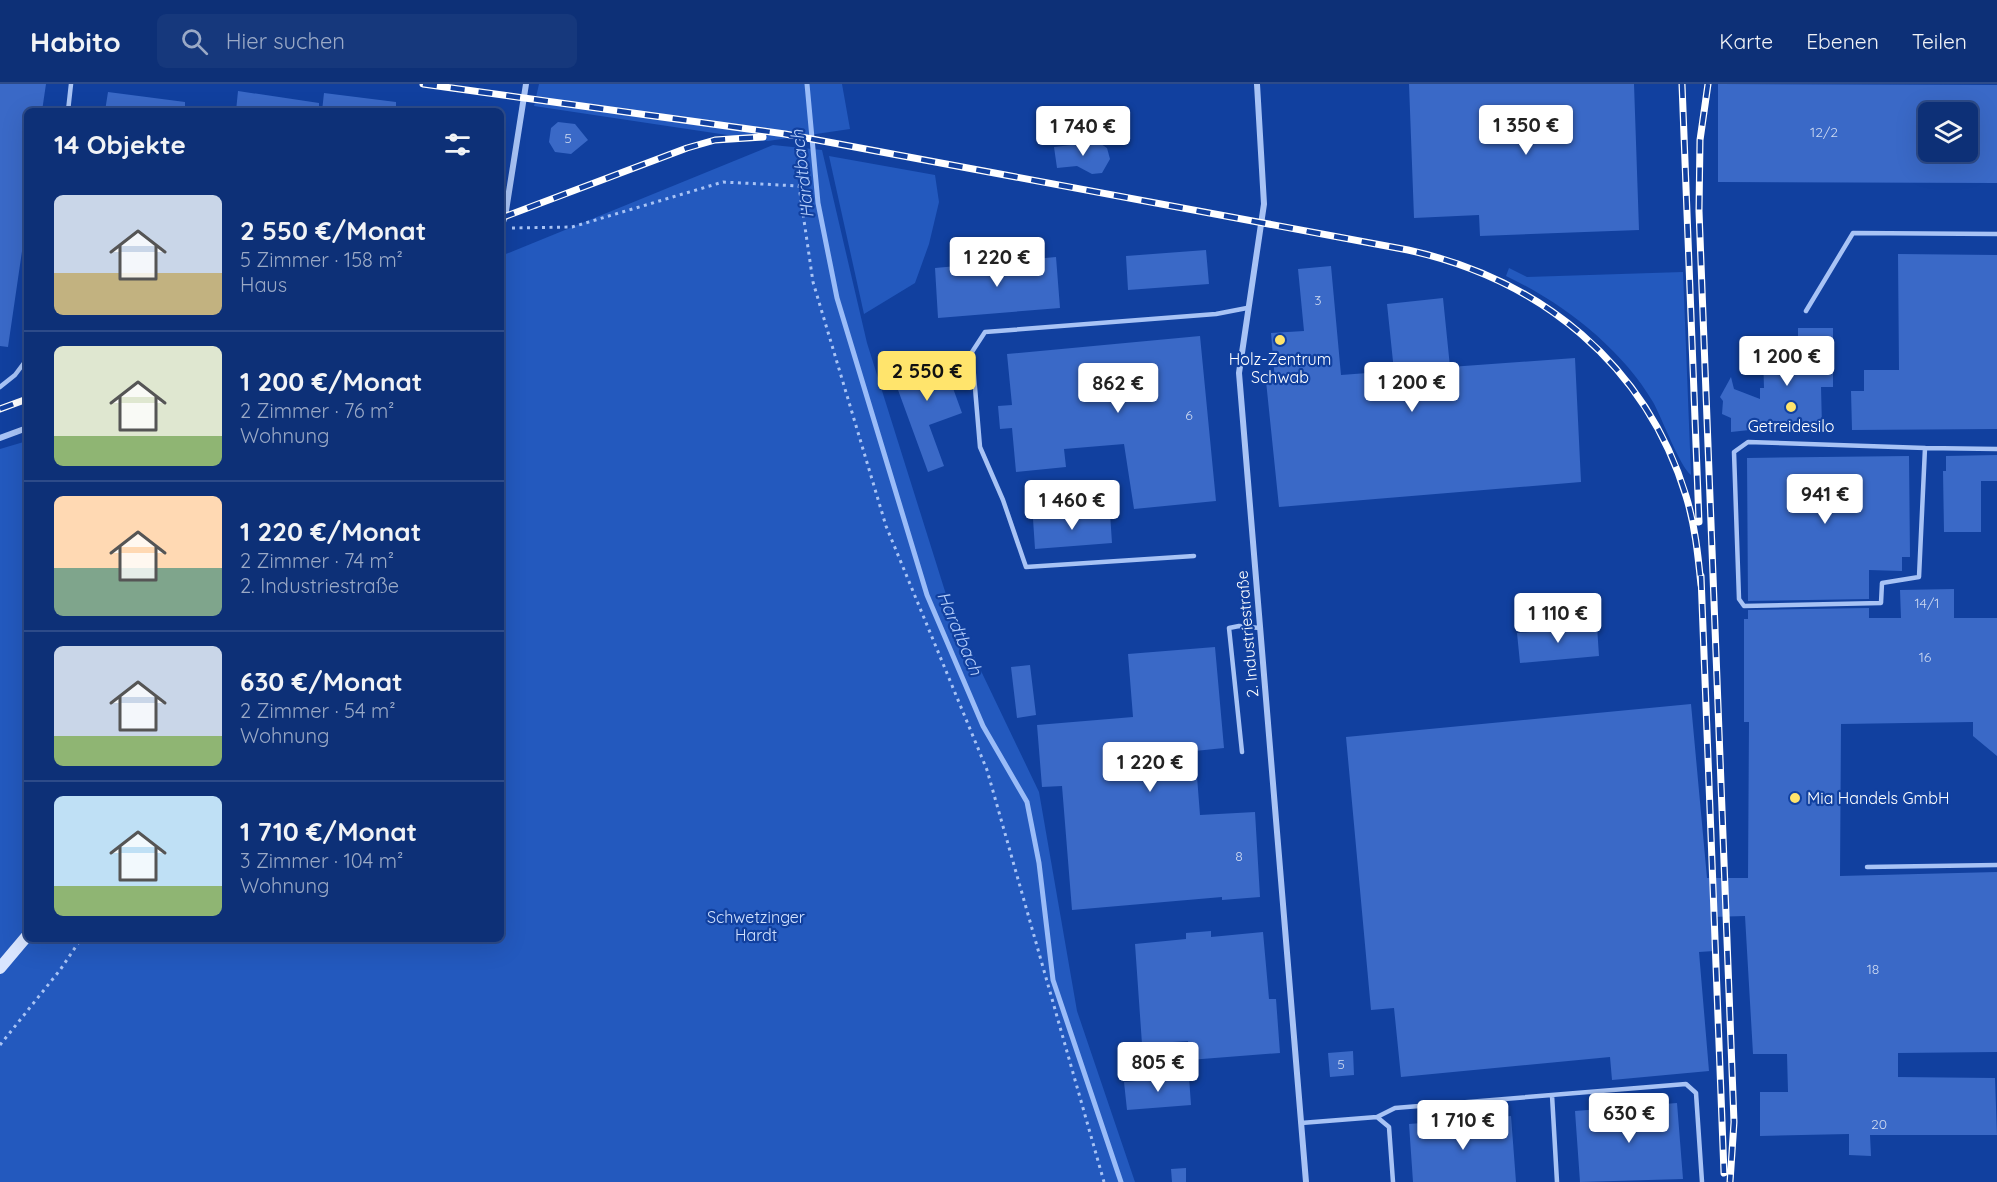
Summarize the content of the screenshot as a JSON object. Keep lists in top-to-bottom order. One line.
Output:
{"streets":{"street":["2. Industriestraße"]},"water":["Hardtbach"],"parks":["Schwetzinger Hardt"],"places":["Holz-Zentrum Schwab","Getreidesilo","Mia Handels GmbH"],"house_numbers":["12/2","5","3","6","14/1","16","8","18","5","20"],"page":{"header":"Habito","search":"Hier suchen","nav":["Karte","Ebenen","Teilen"],"price":["1 350 €","1 740 €","1 220 €","1 200 €","2 550 €","1 200 €","862 €","941 €","1 460 €","1 110 €","1 220 €","805 €","630 €","1 710 €"],"heading":"14 Objekte","list":[{"name":"2 550 €/Monat","note":"5 Zimmer · 158 m² · Haus"},{"name":"1 200 €/Monat","note":"2 Zimmer · 76 m² · Wohnung"},{"name":"1 220 €/Monat","note":"2 Zimmer · 74 m² · 2. Industriestraße"},{"name":"630 €/Monat","note":"2 Zimmer · 54 m² · Wohnung"},{"name":"1 710 €/Monat","note":"3 Zimmer · 104 m² · Wohnung"}]}}
